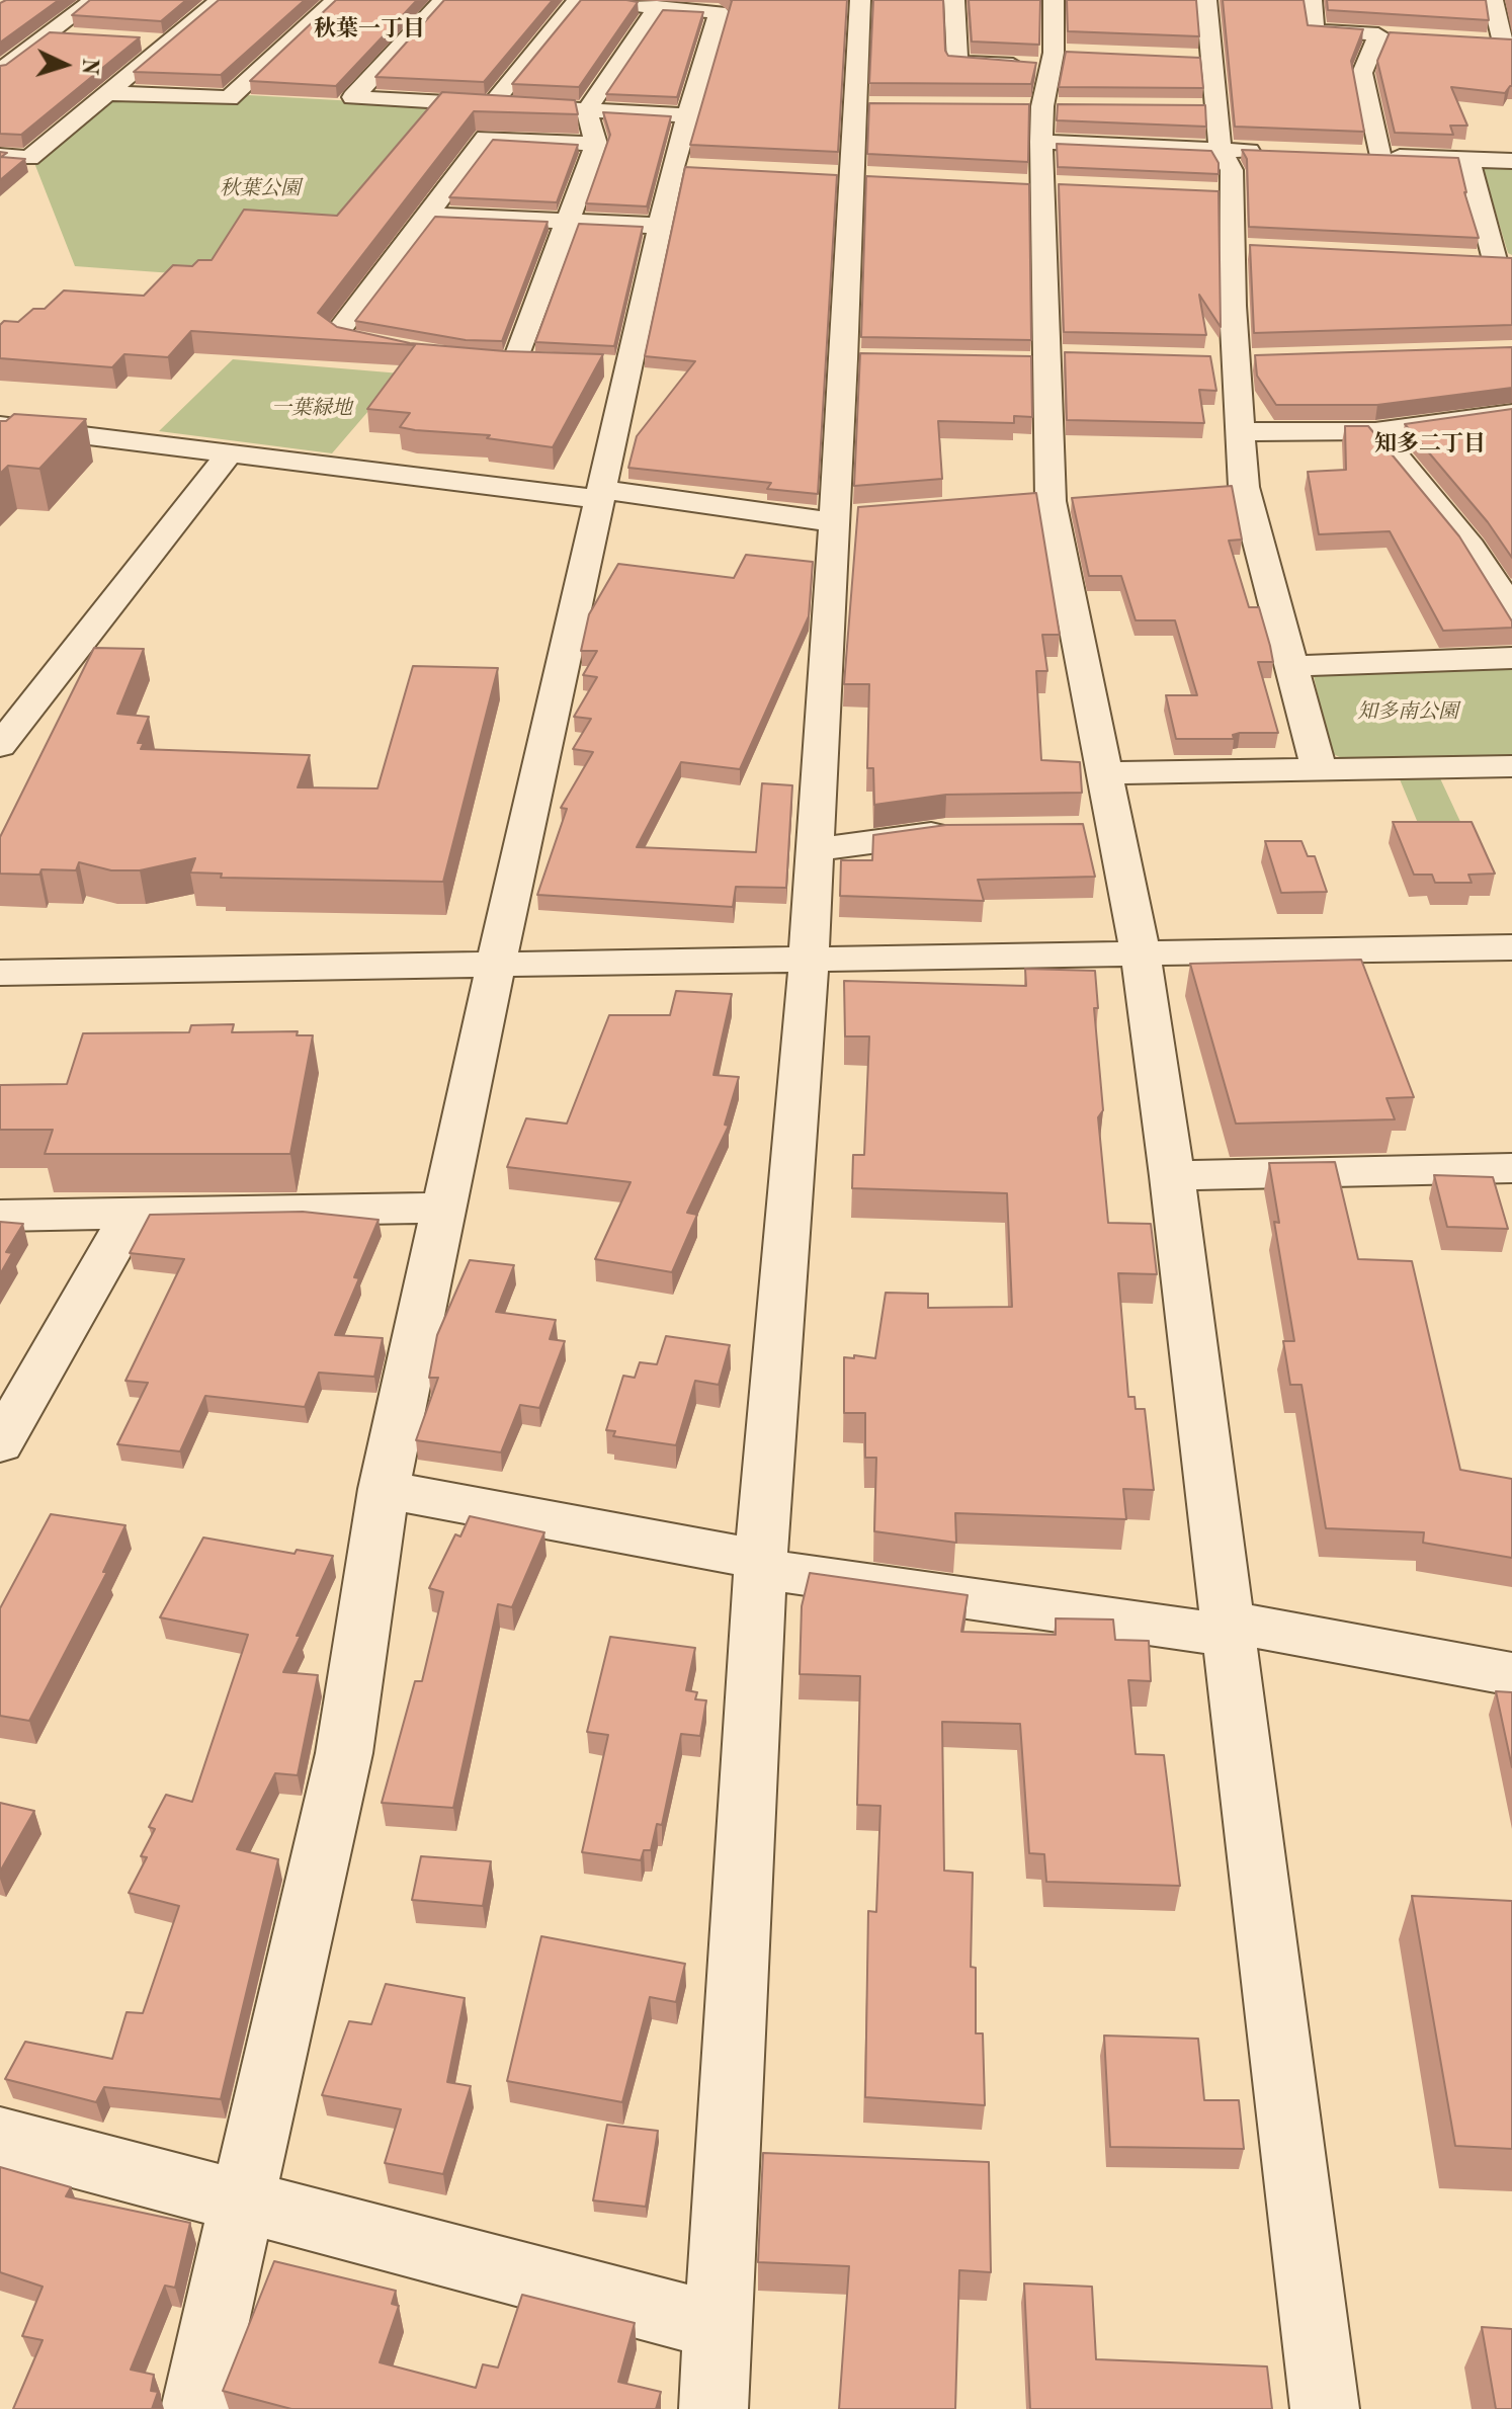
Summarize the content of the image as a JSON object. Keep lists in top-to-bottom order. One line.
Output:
{"districts":["秋葉一丁目","知多二丁目"],"parks":["秋葉公園","一葉緑地","知多南公園"],"north":"right"}
